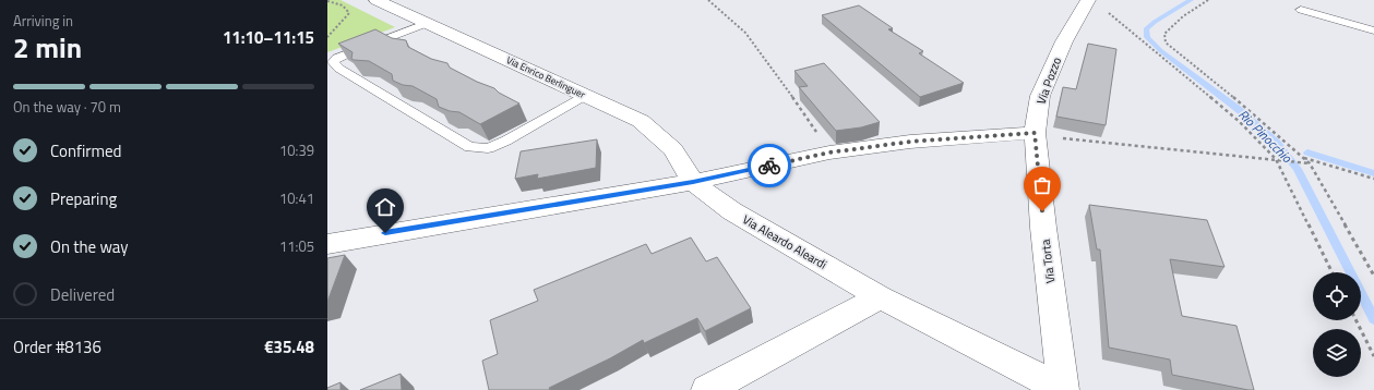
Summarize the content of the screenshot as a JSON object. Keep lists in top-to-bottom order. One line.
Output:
{"streets":{"street":["Via Enrico Berlinguer","Via Pozzo","Via Aleardo Aleardi","Via Torta"]},"crossings":[["Via Enrico Berlinguer","Via Aleardo Aleardi"],["Via Pozzo","Via Torta"],["Via Aleardo Aleardi","Via Torta"]],"water":["Rio Pinocchio"],"page":{"heading":["2 min","Arriving in","11:10–11:15"],"panel":["Order #8136","€35.48"],"bar":"On the way · 70 m","list":[["Confirmed","10:39"],["Preparing","10:41"],["On the way","11:05"],"Delivered"]}}
